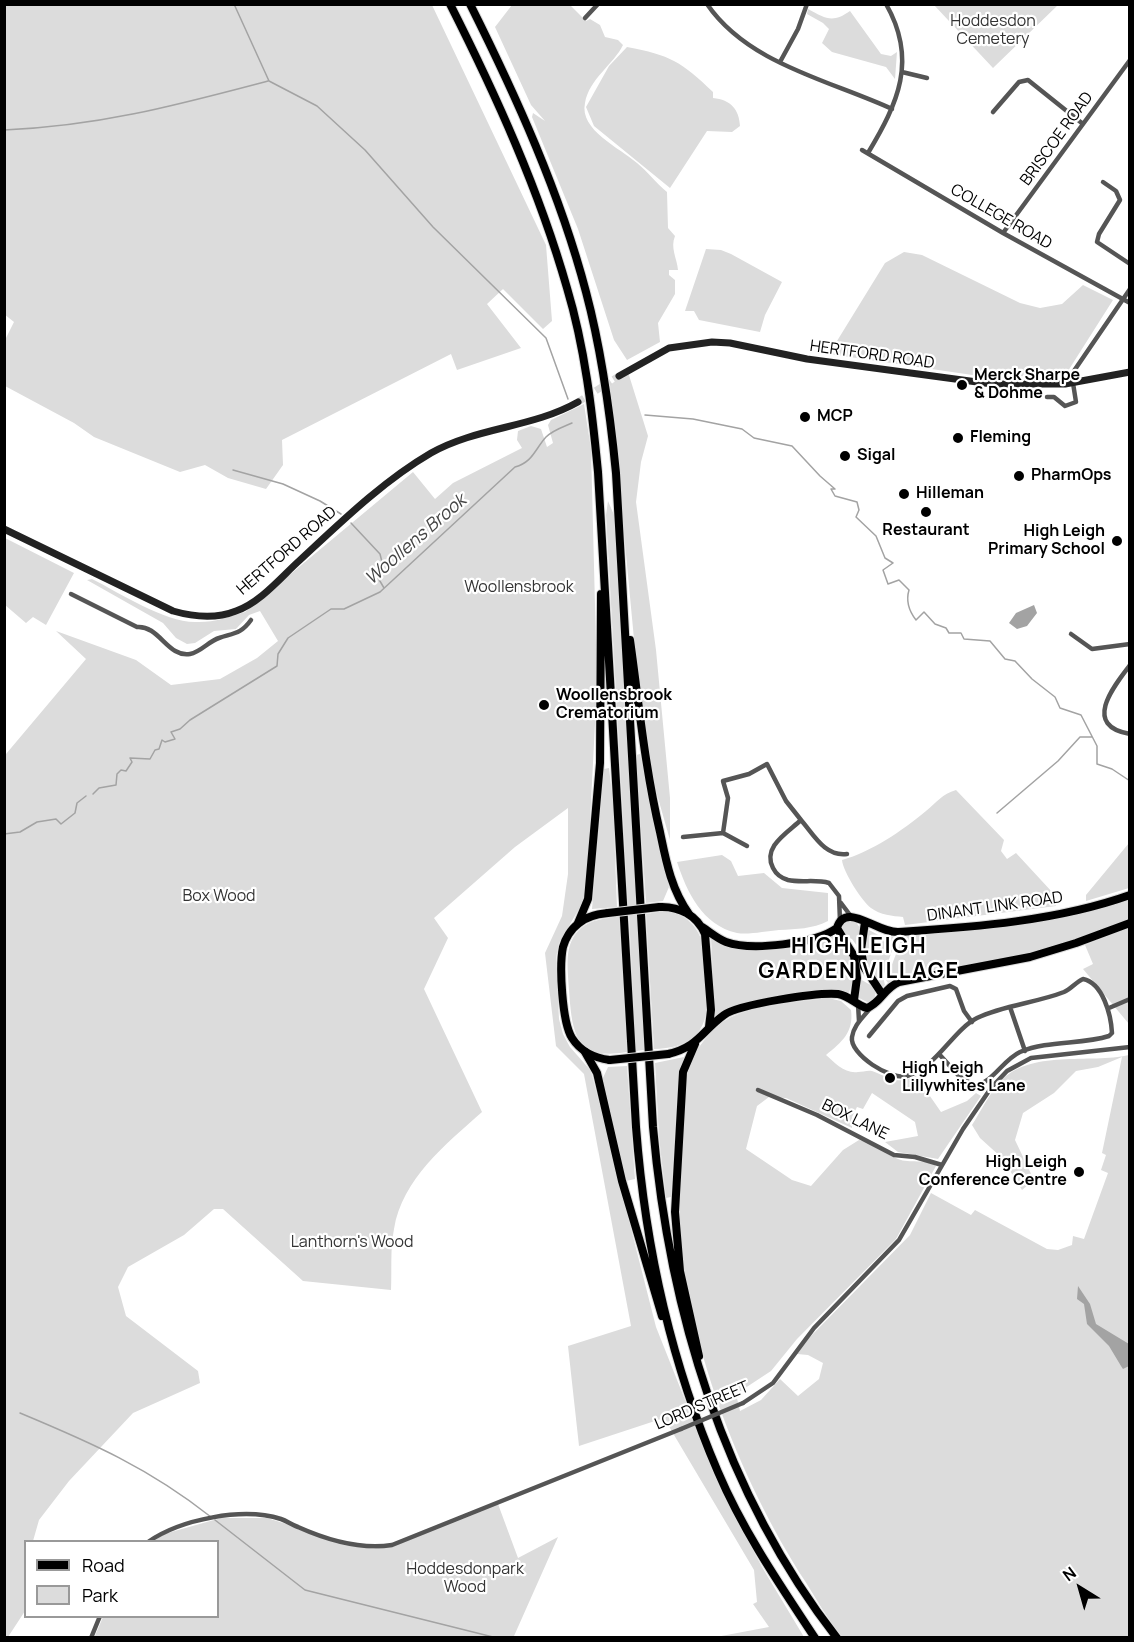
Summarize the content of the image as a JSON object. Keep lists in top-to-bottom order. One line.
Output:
{"streets":{"main road":["HERTFORD ROAD","DINANT LINK ROAD"],"street":["BRISCOE ROAD","COLLEGE ROAD","BOX LANE","LORD STREET"]},"crossings":[["BRISCOE ROAD","COLLEGE ROAD"],["BOX LANE","LORD STREET"]],"districts":["HIGH LEIGH GARDEN VILLAGE"],"water":["Woollens Brook"],"parks":["Hoddesdon Cemetery","Woollensbrook","Box Wood","Lanthorn's Wood","Hoddesdonpark Wood"],"places":["Merck Sharpe & Dohme","MCP","Fleming","Sigal","PharmOps","Hilleman","Restaurant","High Leigh Primary School","Woollensbrook Crematorium","High Leigh Lillywhites Lane","High Leigh Conference Centre"],"legend":["Road","Park"],"north":"top left"}
